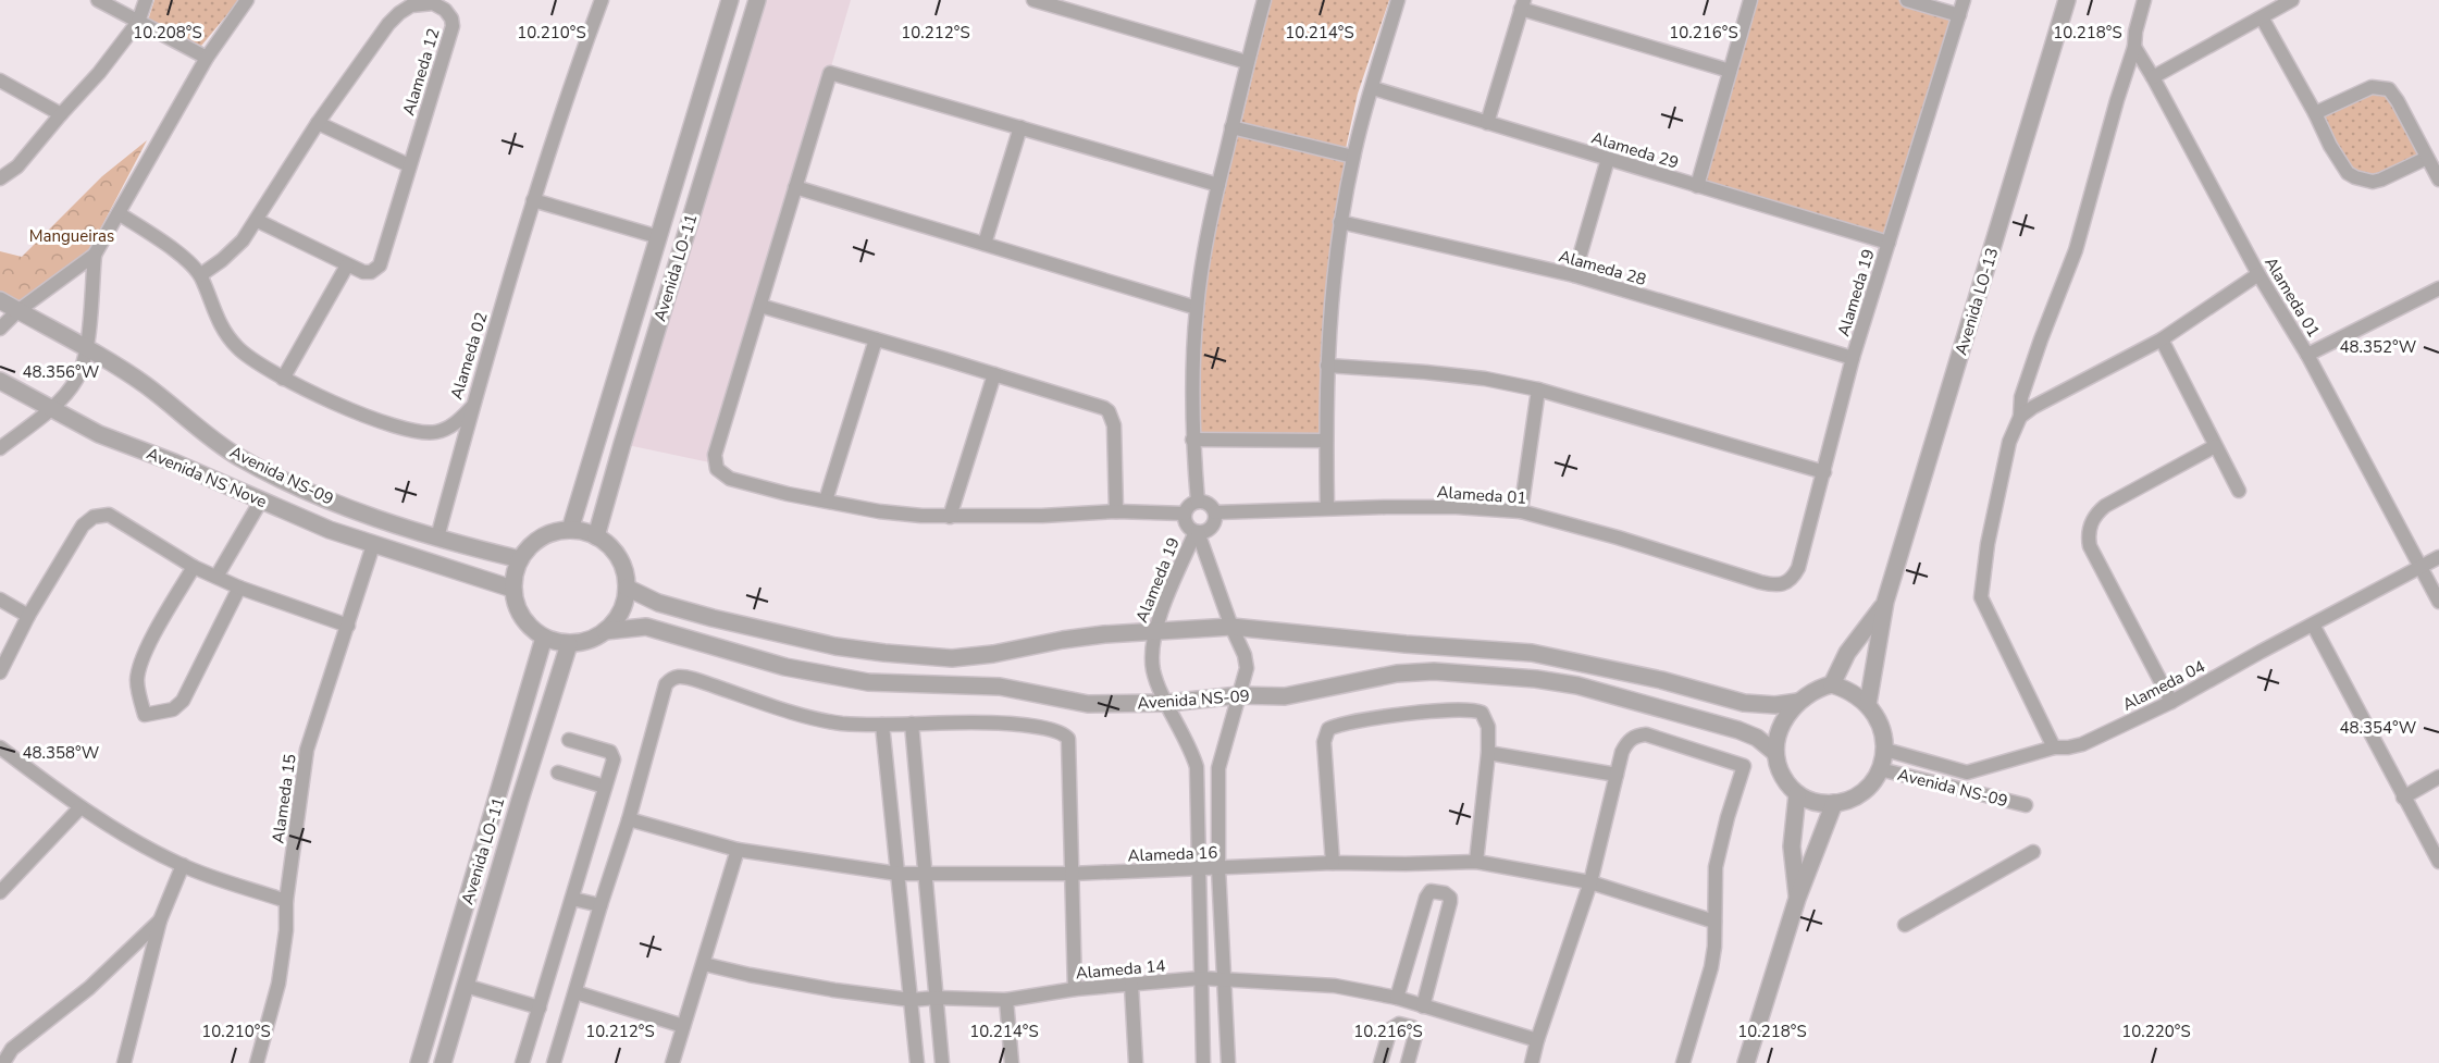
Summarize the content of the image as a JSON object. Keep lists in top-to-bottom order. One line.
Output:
{"streets":{"street":["Alameda 12","Alameda 29","Avenida LO-11","Alameda 28","Alameda 19","Alameda 01","Avenida LO-13","Alameda 02","Avenida NS-09","Avenida NS Nove","Alameda 04","Alameda 15","Alameda 16","Alameda 14"]},"crossings":[["Alameda 12","Alameda 02"],["Alameda 29","Alameda 19"],["Avenida LO-11","Avenida NS-09"],["Avenida LO-11","Avenida NS Nove"],["Alameda 28","Alameda 19"],["Alameda 19","Alameda 01"],["Alameda 19","Avenida NS-09"],["Alameda 19","Alameda 16"],["Alameda 19","Alameda 14"],["Alameda 01","Alameda 04"],["Avenida LO-13","Avenida NS-09"],["Avenida NS-09","Avenida NS Nove"],["Avenida NS Nove","Alameda 15"]],"parks":["Mangueiras"],"coordinates":["10.208°S","10.210°S","10.212°S","10.214°S","10.216°S","10.218°S","48.352°W","48.356°W","48.354°W","48.358°W","10.220°S"]}
